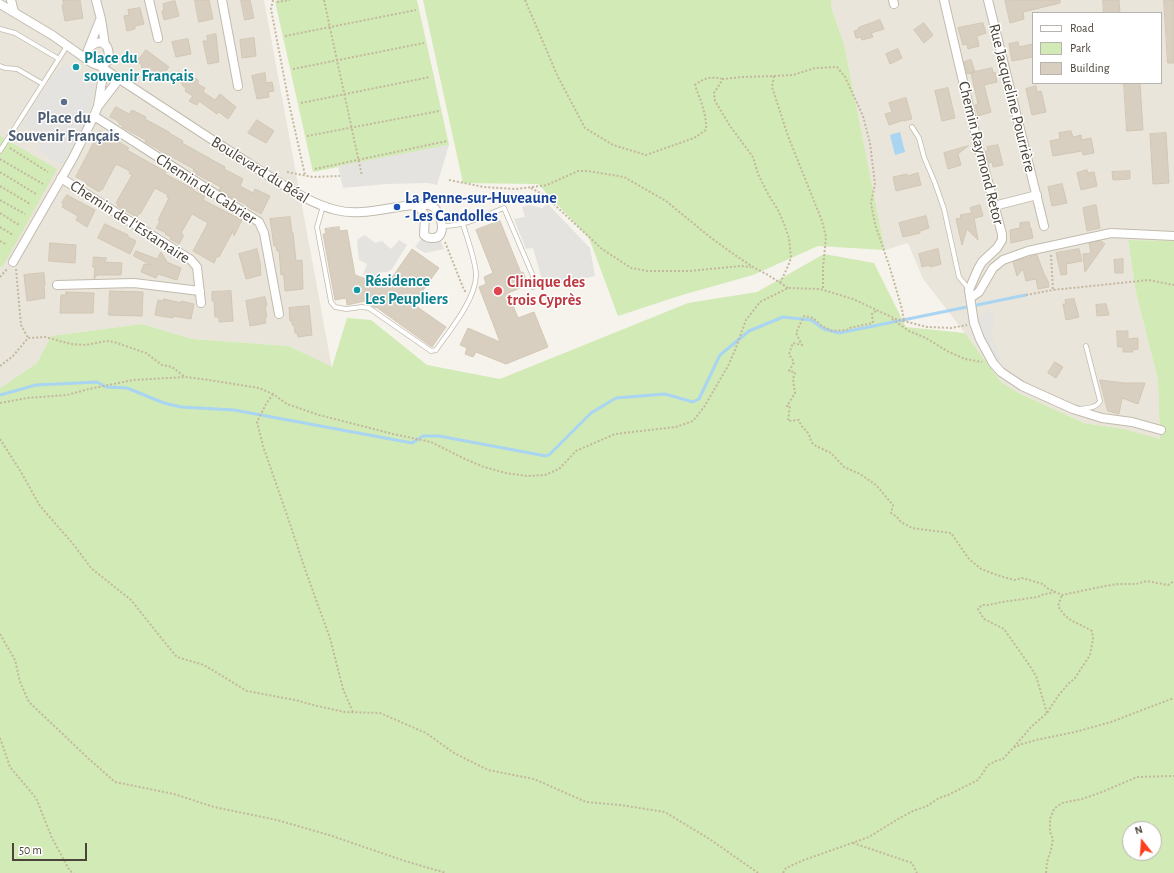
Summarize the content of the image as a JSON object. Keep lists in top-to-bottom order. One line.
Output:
{"streets":{"street":["Rue Jacqueline Pourrière","Chemin Raymond Retor","Boulevard du Béal","Chemin du Cabrier","Chemin de l'Estamaire"]},"places":["Place du souvenir Français","Place du Souvenir Français","La Penne-sur-Huveaune - Les Candolles","Résidence Les Peupliers","Clinique des trois Cyprès"],"legend":["Road","Park","Building"],"scale_bar":"50 m","north":"top"}
